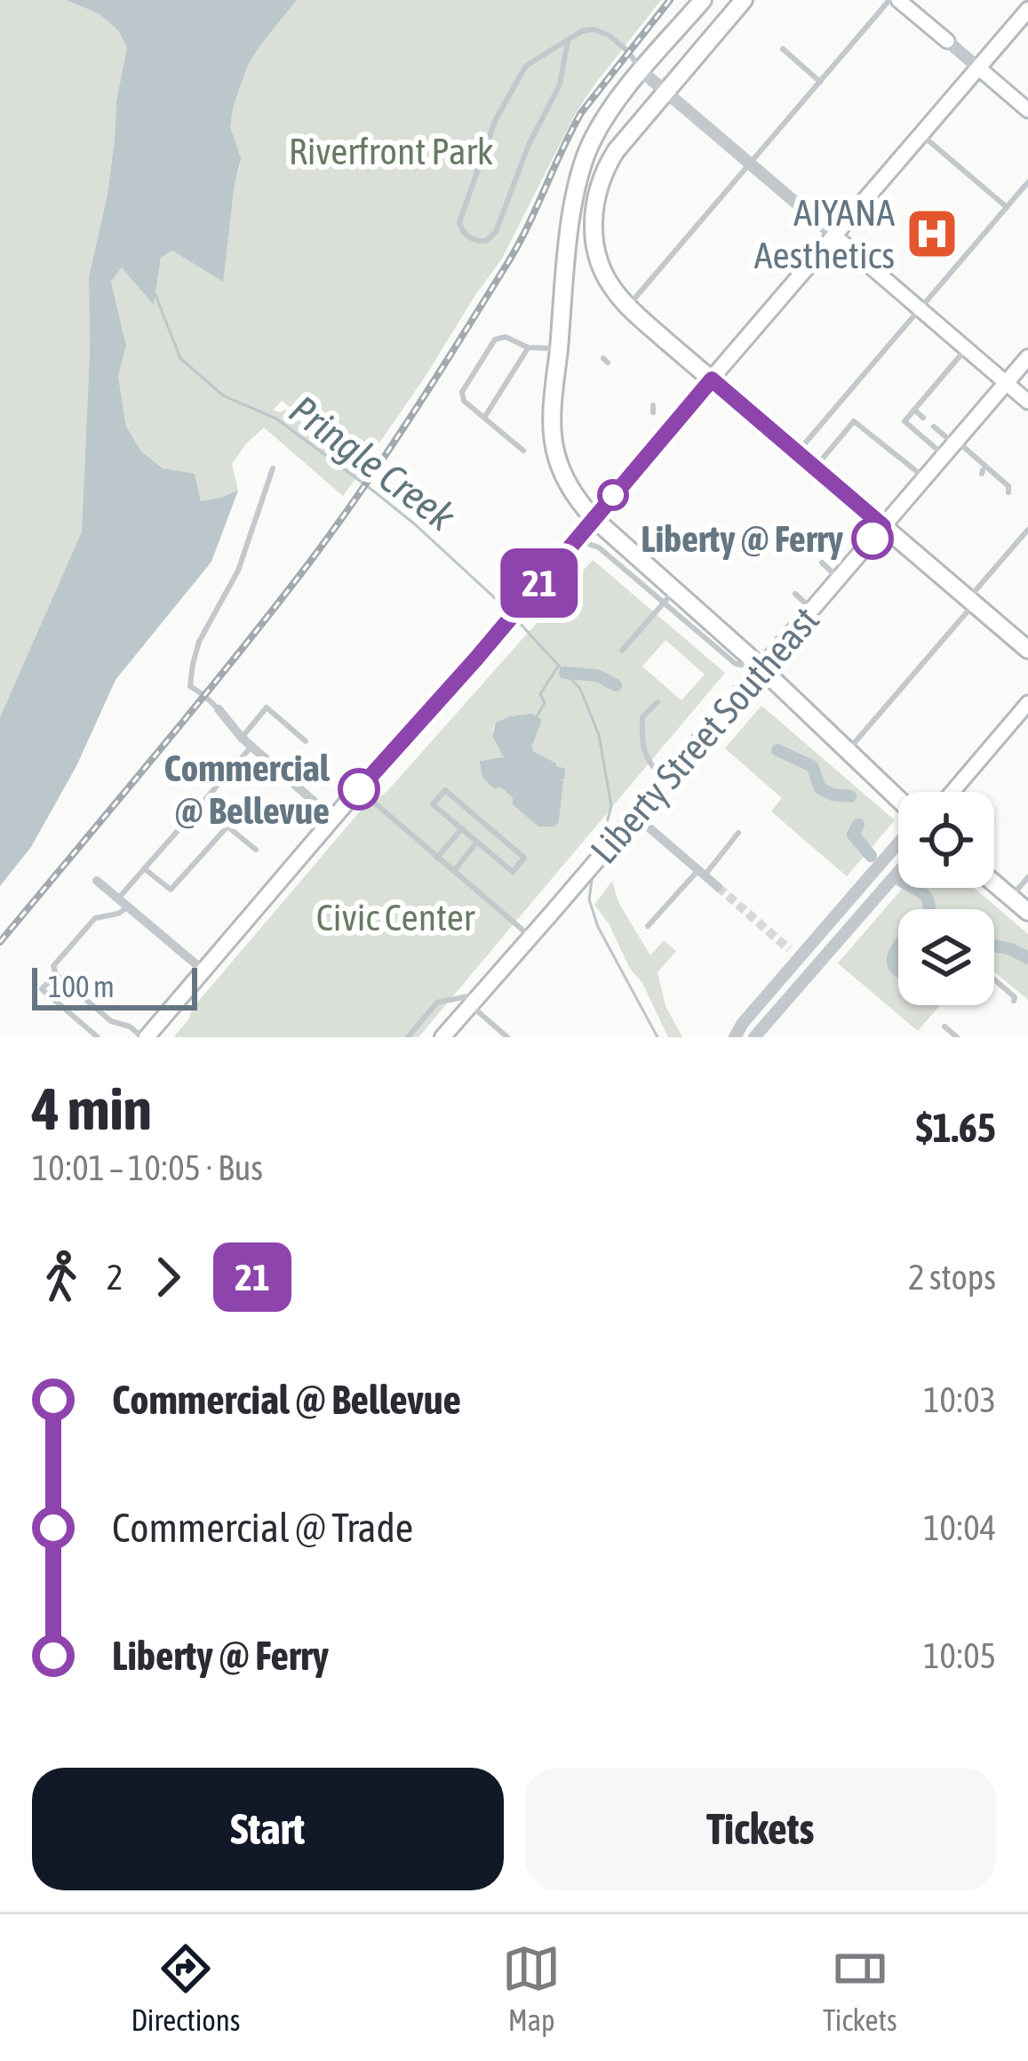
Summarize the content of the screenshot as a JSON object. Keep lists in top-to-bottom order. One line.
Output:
{"streets":{"main road":["Liberty Street Southeast"]},"water":["Pringle Creek"],"parks":["Riverfront Park","Civic Center"],"places":{"hospital":["AIYANA Aesthetics"],"other":["Liberty @ Ferry","Commercial @ Bellevue"]},"lines":["bus line 21"],"scale_bar":"100 m","page":{"on_map":"21","scale":"100 m","heading":["4 min","10:01 – 10:05 · Bus","$1.65"],"legs":["2","21","2 stops"],"list":[{"name":"Commercial @ Bellevue","value":"10:03"},{"name":"Commercial @ Trade","value":"10:04"},{"name":"Liberty @ Ferry","value":"10:05"}],"buttons":["Start","Tickets"],"tabs":["Directions","Map","Tickets"]}}
